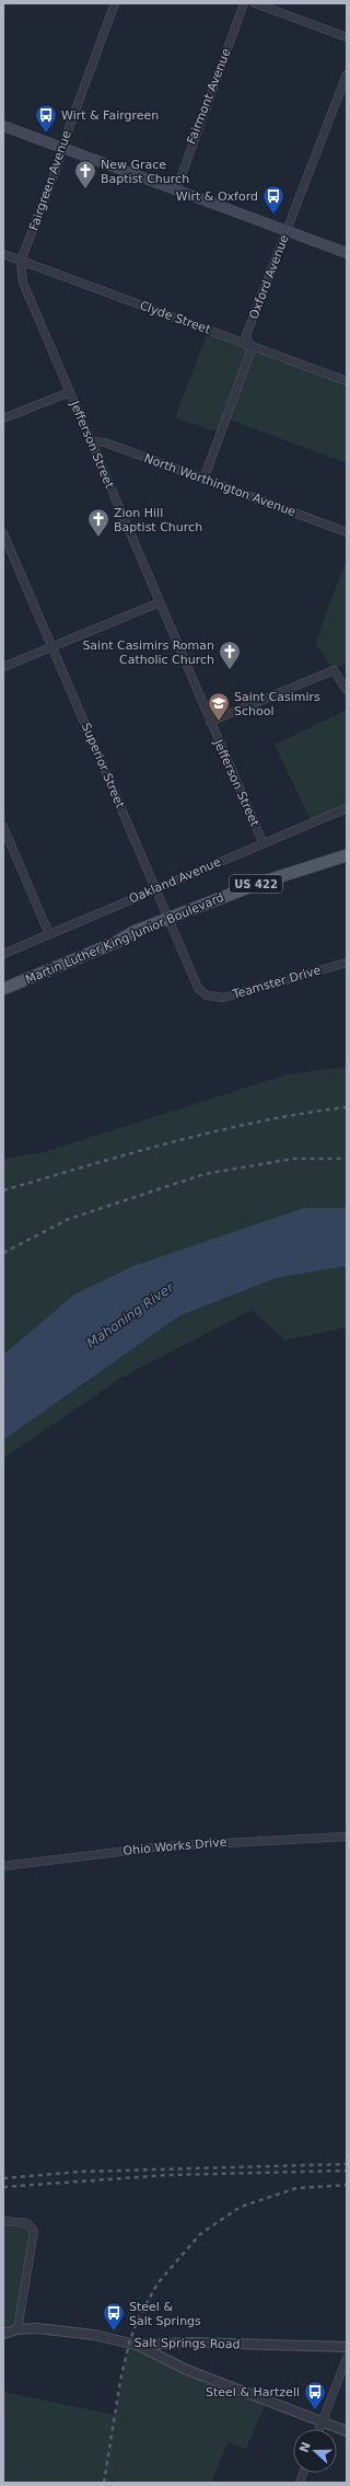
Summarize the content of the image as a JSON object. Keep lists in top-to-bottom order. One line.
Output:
{"streets":{"main road":["US 422","Martin Luther King Junior Boulevard"],"street":["Fairmont Avenue","Fairgreen Avenue","Oxford Avenue","Clyde Street","Jefferson Street","North Worthington Avenue","Superior Street","Oakland Avenue","Teamster Drive","Ohio Works Drive","Salt Springs Road"]},"crossings":[["Fairgreen Avenue","Clyde Street"],["Fairgreen Avenue","Jefferson Street"],["Oxford Avenue","Clyde Street"],["Oxford Avenue","North Worthington Avenue"],["Clyde Street","Jefferson Street"],["Jefferson Street","North Worthington Avenue"],["Jefferson Street","Oakland Avenue"],["Superior Street","Oakland Avenue"],["Superior Street","Martin Luther King Junior Boulevard"],["Superior Street","Teamster Drive"]],"water":["Mahoning River"],"places":{"bus stop":["Wirt & Fairgreen","Wirt & Oxford","Steel & Salt Springs","Steel & Hartzell"],"church":["New Grace Baptist Church","Zion Hill Baptist Church","Saint Casimirs Roman Catholic Church"],"school or university":["Saint Casimirs School"]},"north":"left"}
